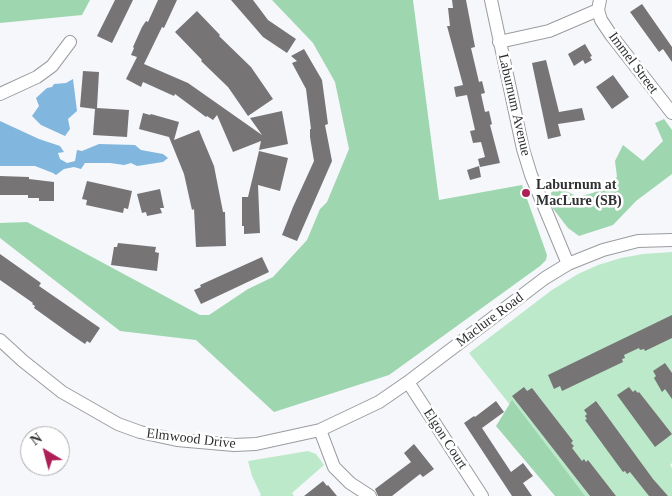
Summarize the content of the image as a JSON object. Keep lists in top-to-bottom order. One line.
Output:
{"streets":{"street":["Immel Street","Laburnum Avenue","Maclure Road","Elmwood Drive","Elgon Court"]},"crossings":[["Immel Street","Laburnum Avenue"],["Laburnum Avenue","Maclure Road"],["Maclure Road","Elmwood Drive"],["Maclure Road","Elgon Court"]],"places":["Laburnum at MacLure (SB)"],"north":"top left"}
